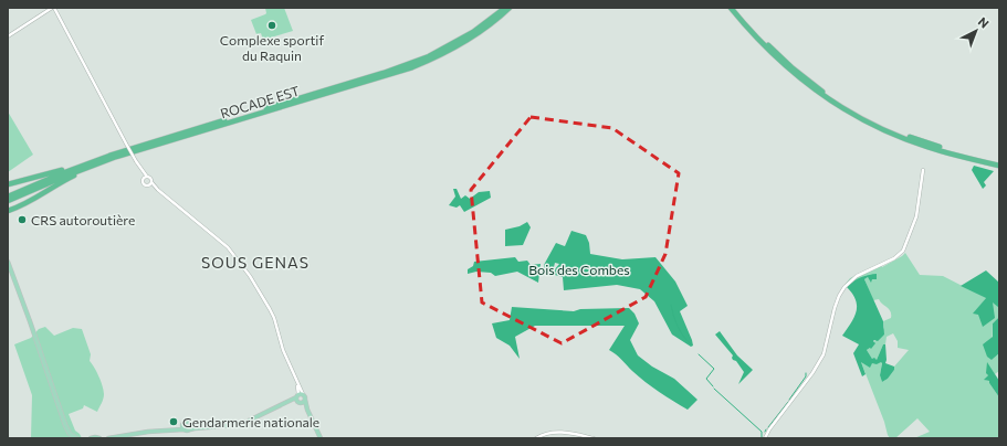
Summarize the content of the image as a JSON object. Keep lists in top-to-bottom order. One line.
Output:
{"streets":{"highway":["ROCADE EST"]},"districts":["SOUS GENAS"],"parks":["Bois des Combes"],"places":["Complexe sportif du Raquin","CRS autoroutière","Gendarmerie nationale"],"north":"top right"}
